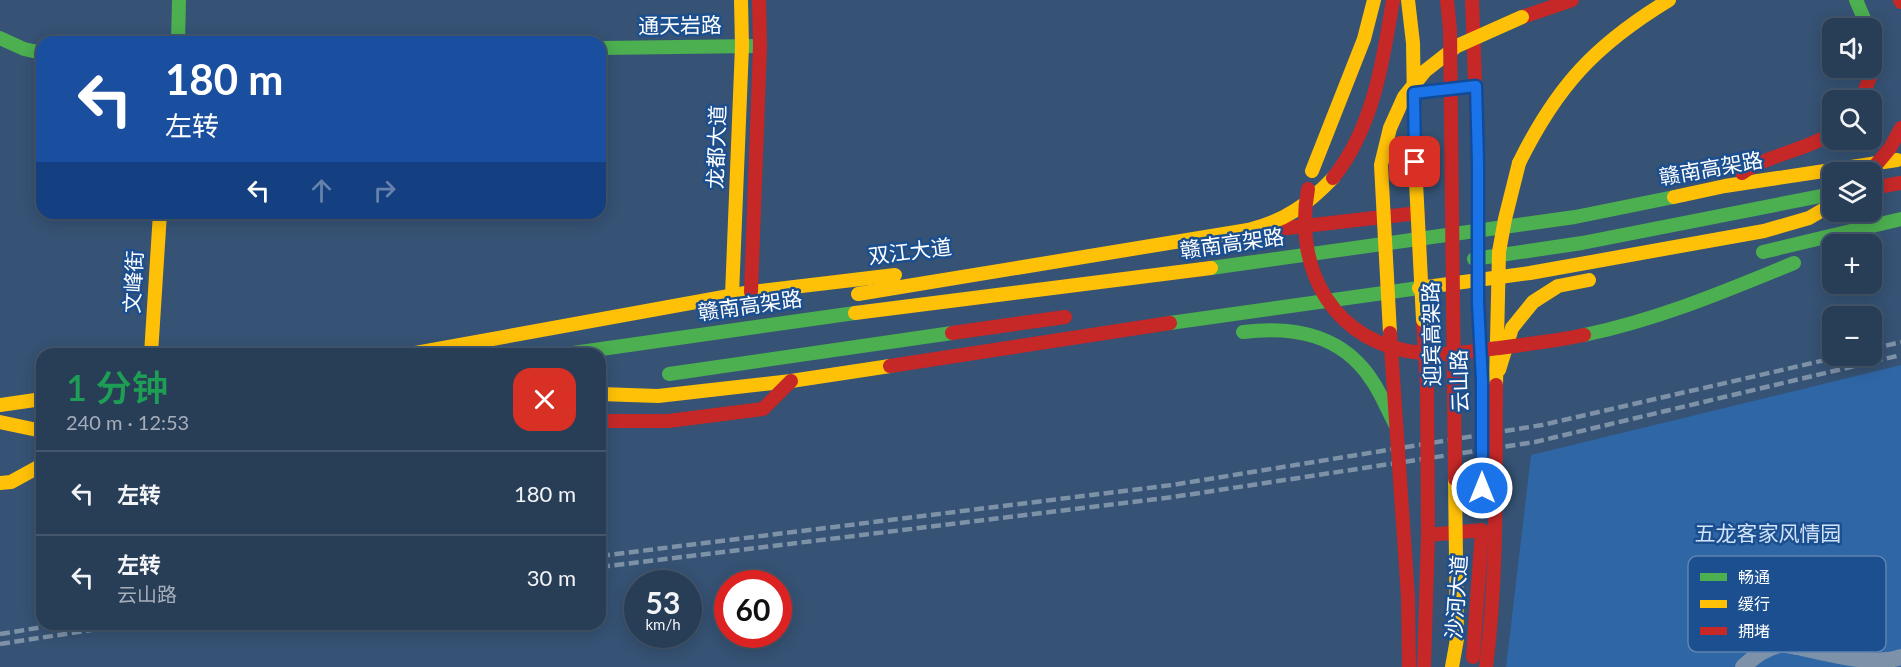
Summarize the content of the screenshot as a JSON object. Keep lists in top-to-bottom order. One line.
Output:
{"streets":{"main road":["通天岩路","龙都大道","赣南高架路","双江大道","文峰街","迎宾高架路","云山路","沙河大道"]},"crossings":[["通天岩路","龙都大道"],["龙都大道","双江大道"],["双江大道","云山路"],["云山路","沙河大道"]],"parks":["五龙客家风情园"],"legend":["畅通","缓行","拥堵"],"page":{"map_buttons":["+","−"],"turn":["180 m","左转"],"heading":["1 分钟","240 m · 12:53"],"list":[{"name":"左转","value":"180 m"},{"name":"左转","note":"云山路","value":"30 m"}],"speed":"53 km/h","limit":"60"}}
